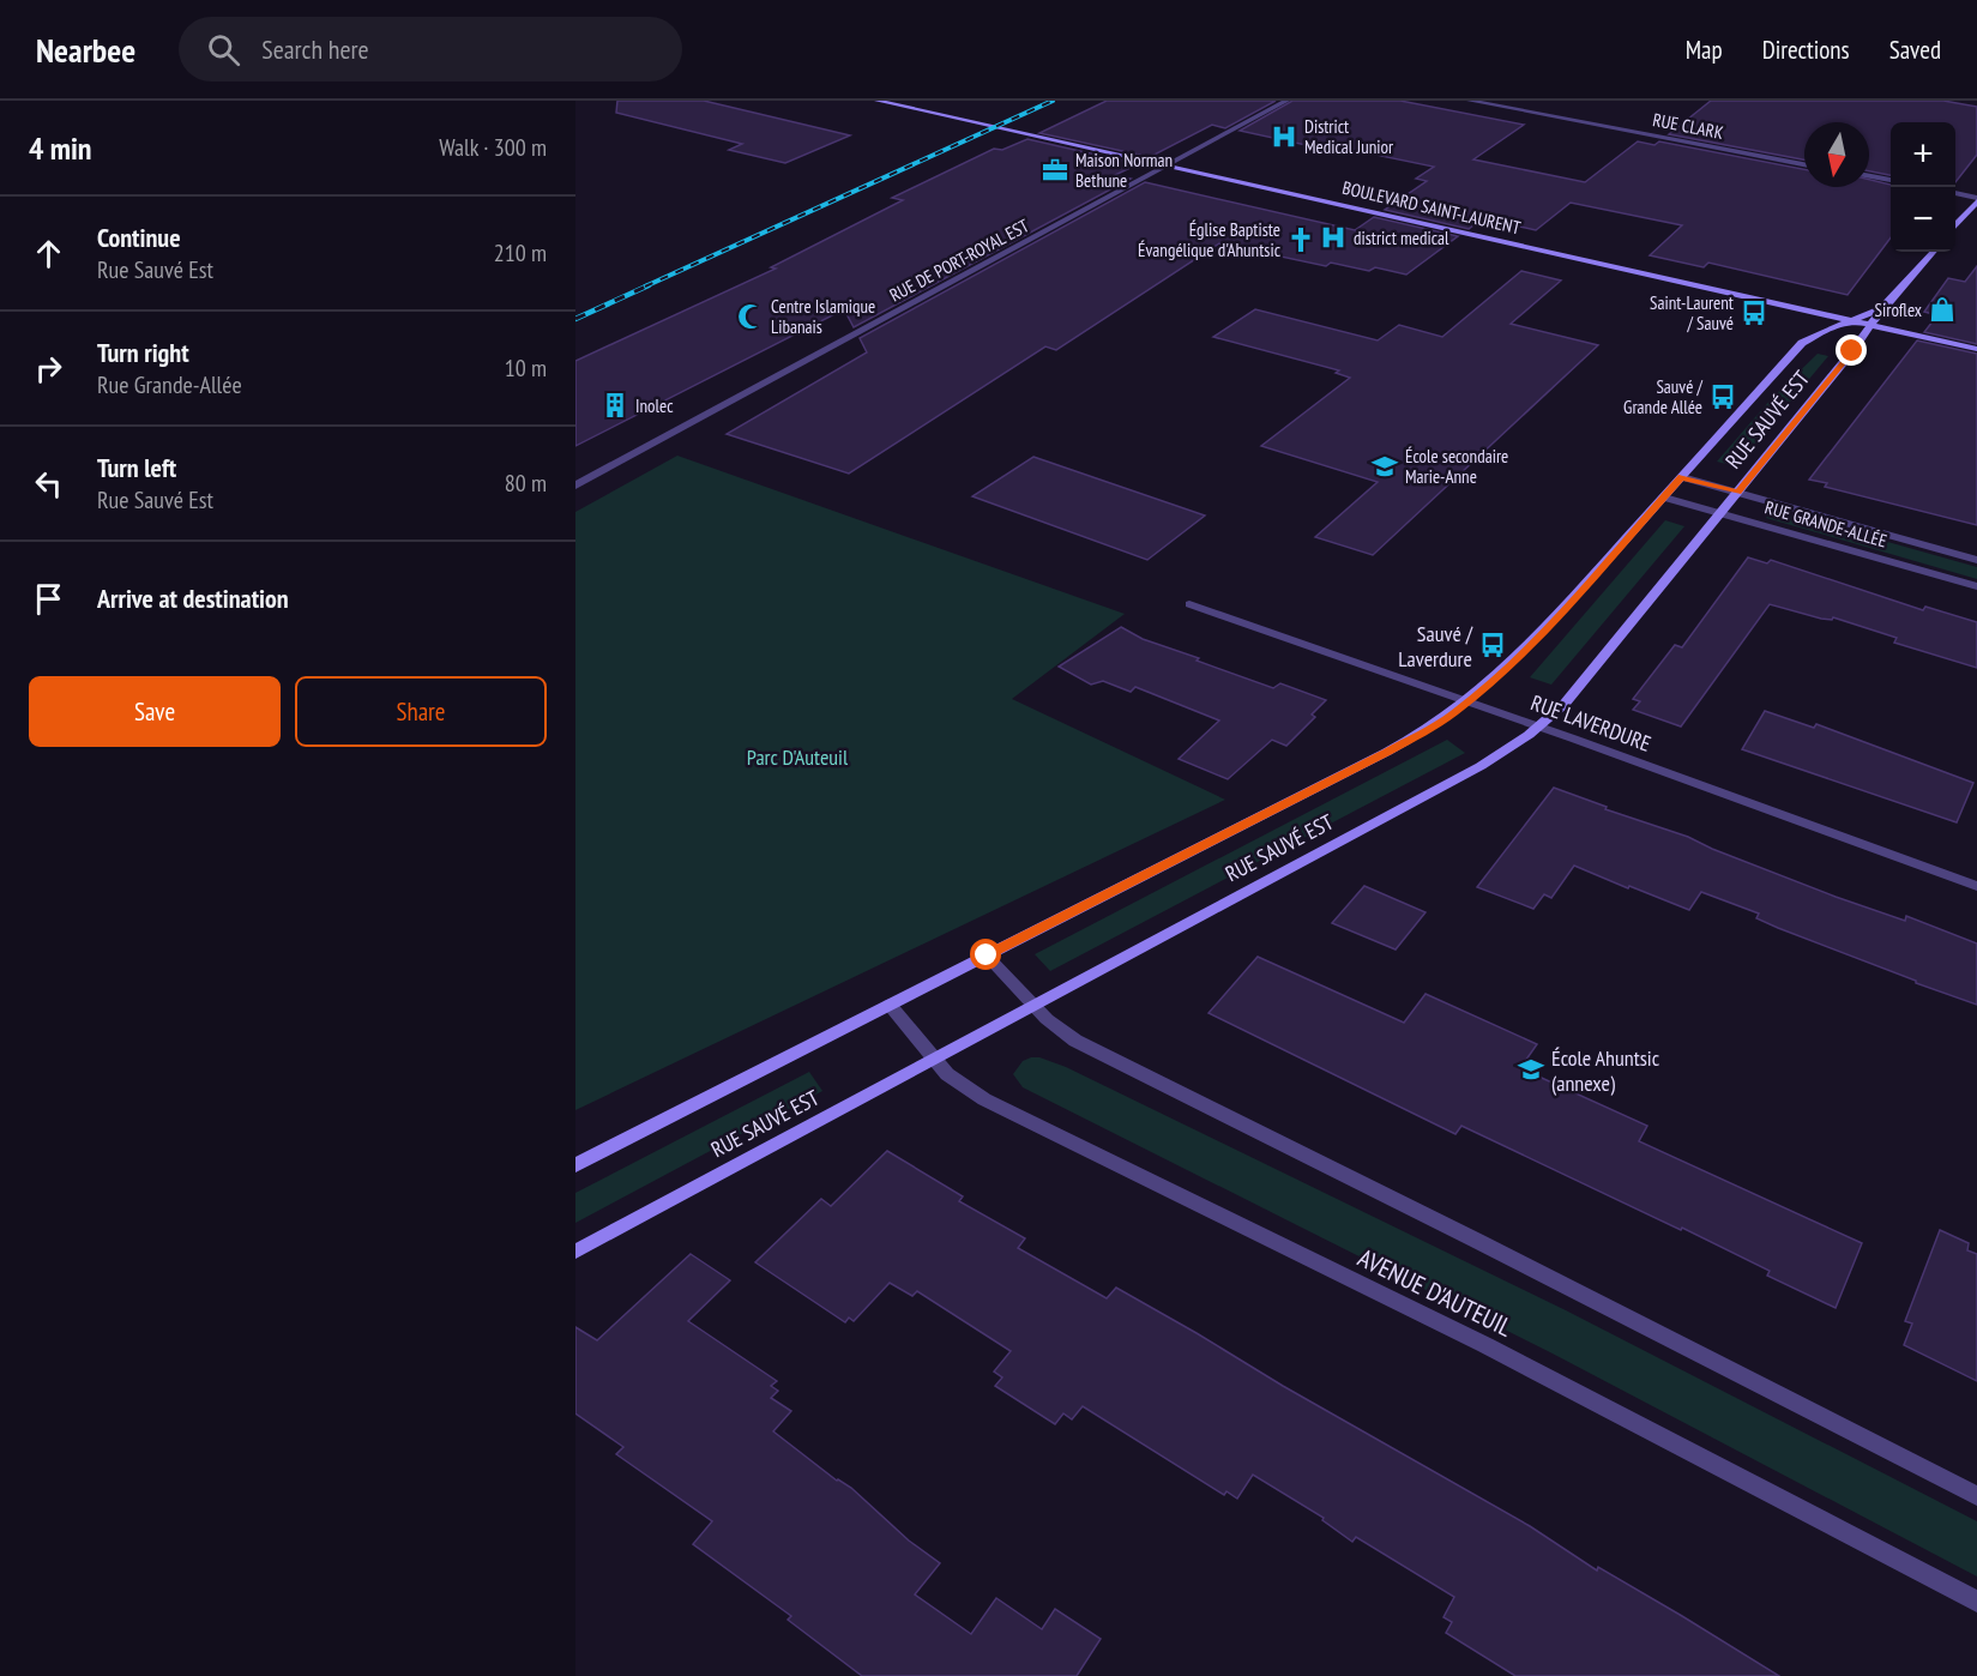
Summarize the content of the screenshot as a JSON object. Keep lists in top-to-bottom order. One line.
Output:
{"streets":{"main road":["BOULEVARD SAINT-LAURENT","RUE SAUVÉ EST"],"street":["RUE CLARK","RUE DE PORT-ROYAL EST","RUE GRANDE-ALLÉE","RUE LAVERDURE","AVENUE D'AUTEUIL"]},"crossings":[["BOULEVARD SAINT-LAURENT","RUE DE PORT-ROYAL EST"],["BOULEVARD SAINT-LAURENT","RUE SAUVÉ EST"],["RUE SAUVÉ EST","RUE GRANDE-ALLÉE"],["RUE SAUVÉ EST","RUE LAVERDURE"],["RUE SAUVÉ EST","AVENUE D'AUTEUIL"]],"parks":["Parc D'Auteuil"],"places":{"hospital":["District Medical Junior","district medical"],"office":["Maison Norman Bethune"],"church":["Église Baptiste Évangélique d'Ahuntsic"],"shop":["Siroflex"],"bus stop":["Saint-Laurent / Sauvé","Sauvé / Grande Allée","Sauvé / Laverdure"],"mosque":["Centre Islamique Libanais"],"building":["Inolec"],"school or university":["École secondaire Marie-Anne","École Ahuntsic (annexe)"]},"north":"bottom","page":{"header":"Nearbee","search":"Search here","nav":["Map","Directions","Saved"],"heading":["4 min","Walk · 300 m"],"map_buttons":["+","−"],"list":[["Continue","Rue Sauvé Est","210 m"],["Turn right","Rue Grande-Allée","10 m"],["Turn left","Rue Sauvé Est","80 m"],"Arrive at destination"],"buttons":["Save","Share"]}}
